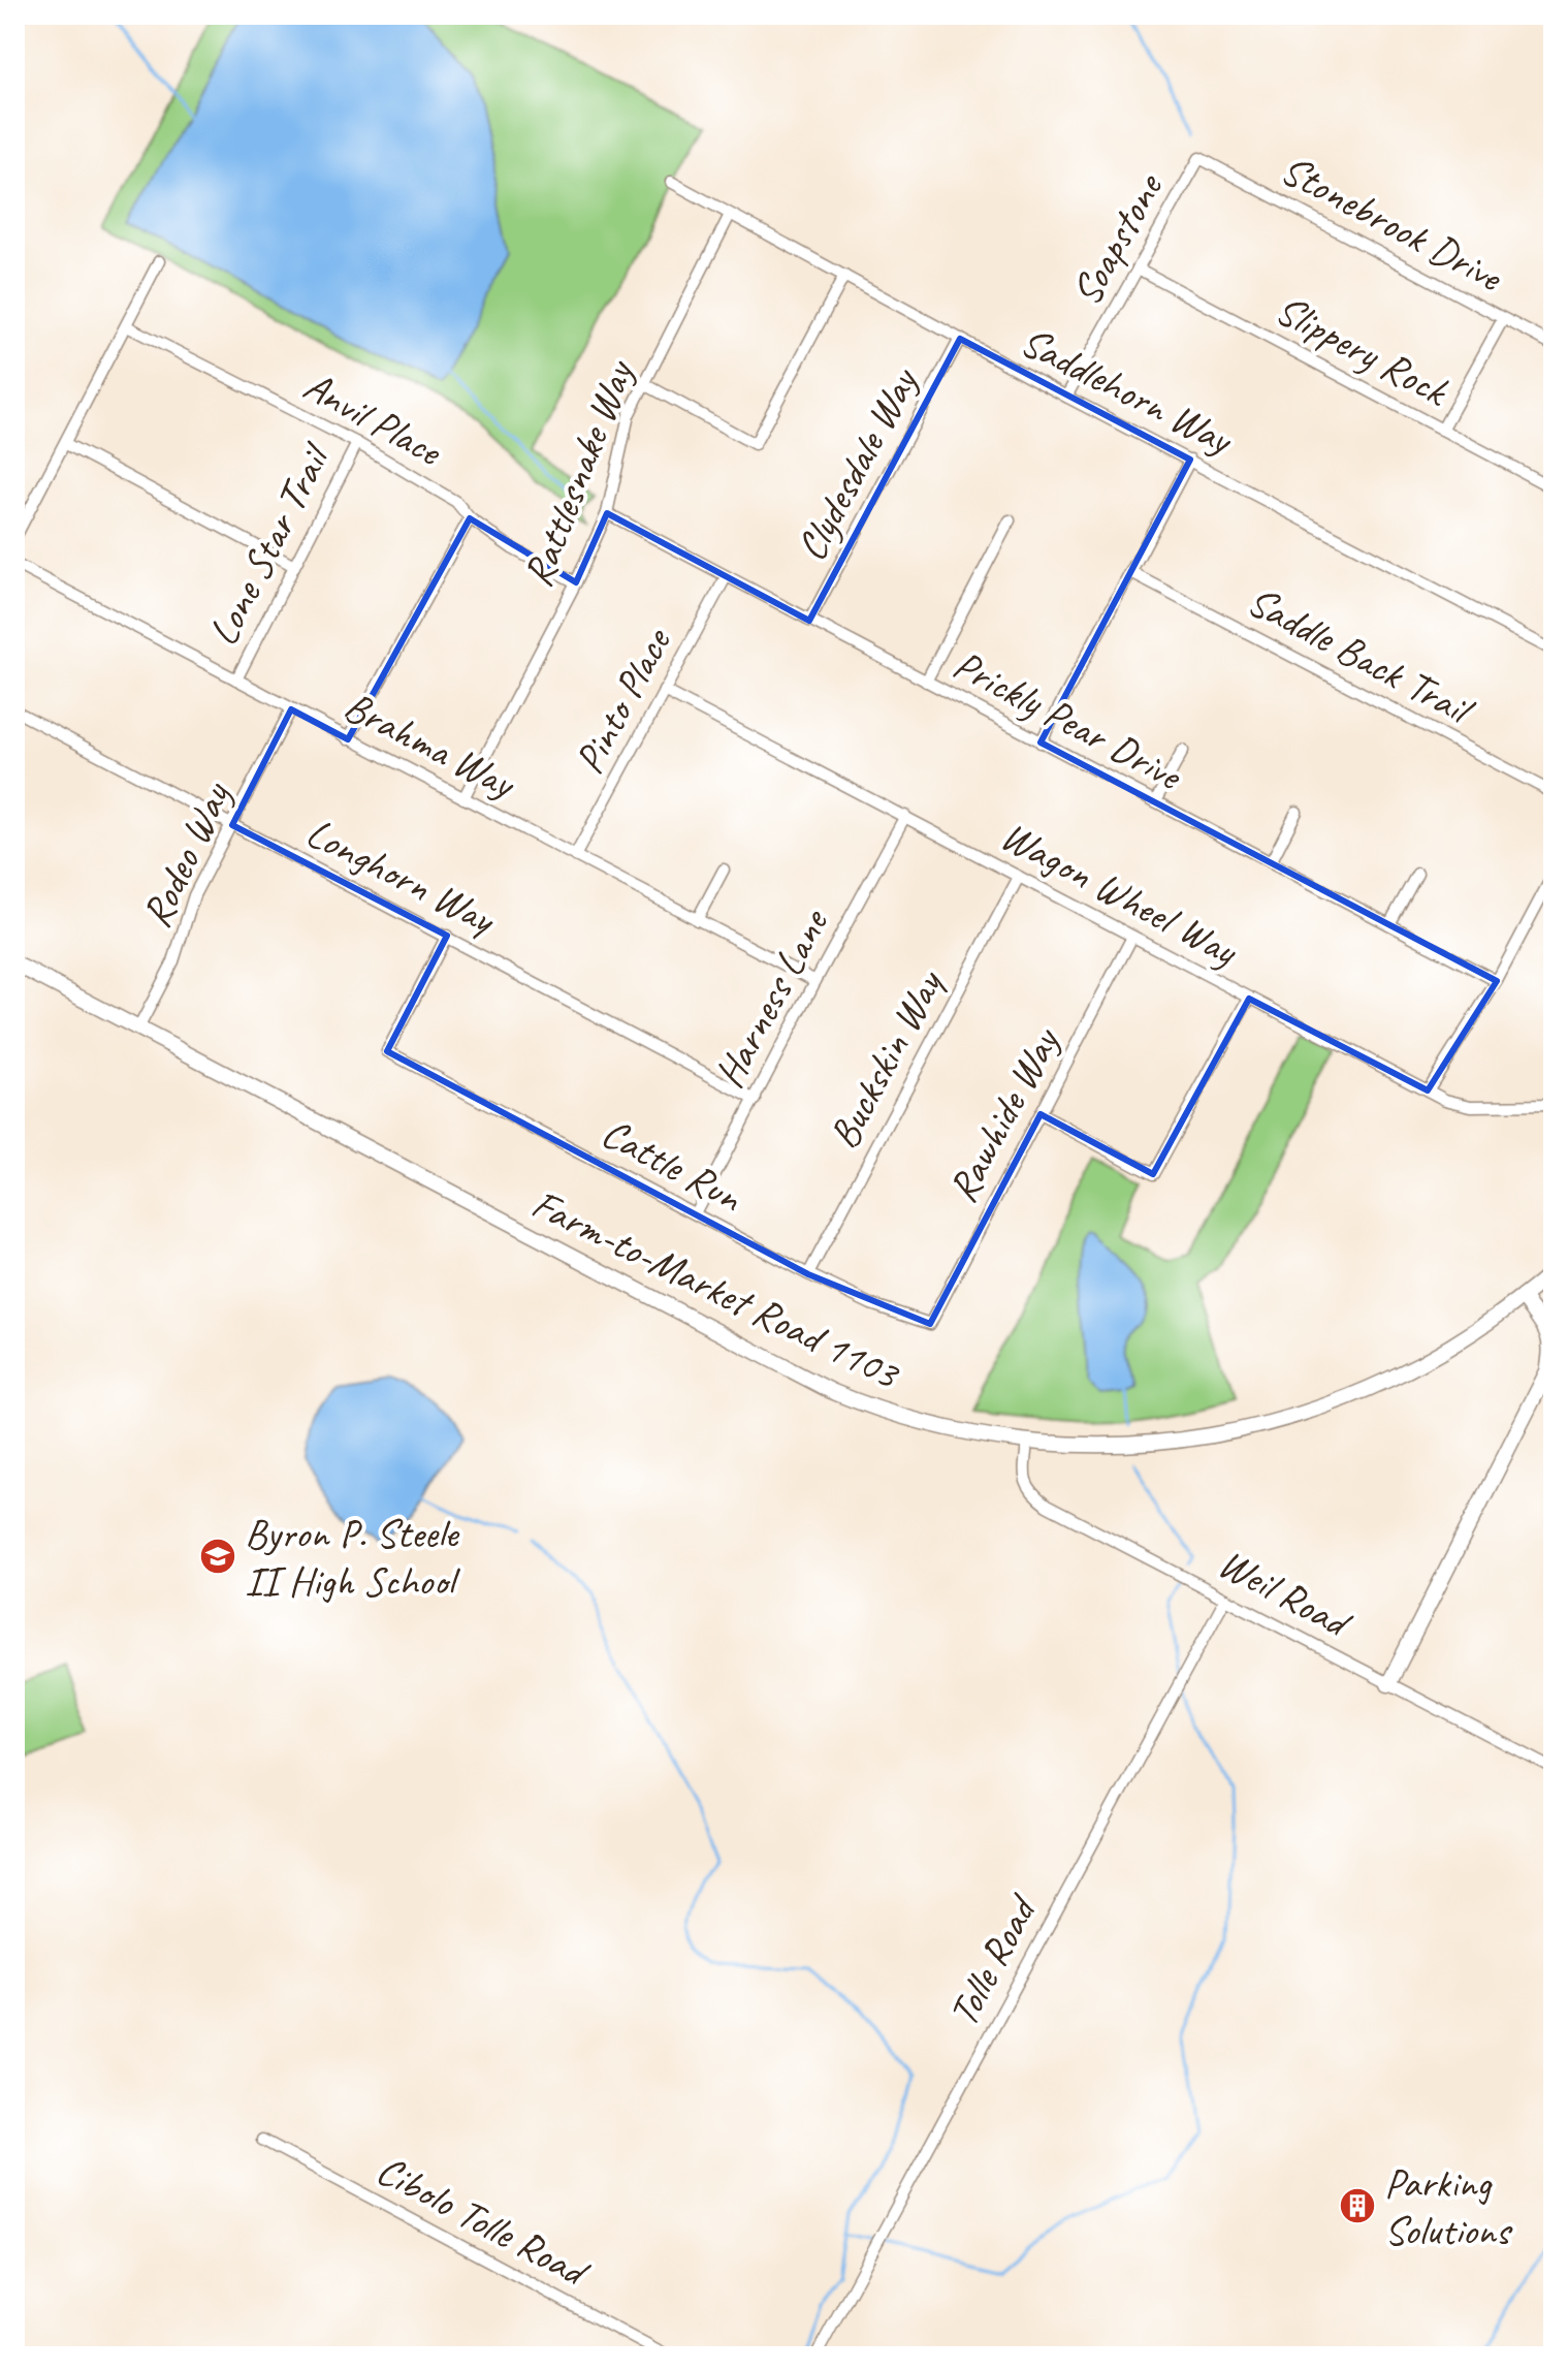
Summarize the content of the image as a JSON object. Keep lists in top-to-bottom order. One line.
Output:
{"streets":{"main road":["Farm-to-Market Road 1103"],"street":["Stonebrook Drive","Soapstone","Slippery Rock","Saddlehorn Way","Anvil Place","Clydesdale Way","Rattlesnake Way","Lone Star Trail","Saddle Back Trail","Pinto Place","Prickly Pear Drive","Brahma Way","Rodeo Way","Longhorn Way","Wagon Wheel Way","Harness Lane","Buckskin Way","Rawhide Way","Cattle Run","Weil Road","Tolle Road","Cibolo Tolle Road"]},"crossings":[["Stonebrook Drive","Soapstone"],["Soapstone","Slippery Rock"],["Soapstone","Saddlehorn Way"],["Saddlehorn Way","Clydesdale Way"],["Saddlehorn Way","Rattlesnake Way"],["Anvil Place","Rattlesnake Way"],["Anvil Place","Lone Star Trail"],["Clydesdale Way","Prickly Pear Drive"],["Rattlesnake Way","Prickly Pear Drive"],["Rattlesnake Way","Brahma Way"],["Lone Star Trail","Brahma Way"],["Pinto Place","Prickly Pear Drive"],["Pinto Place","Brahma Way"],["Pinto Place","Wagon Wheel Way"],["Brahma Way","Rodeo Way"],["Brahma Way","Harness Lane"],["Rodeo Way","Longhorn Way"],["Rodeo Way","Farm-to-Market Road 1103"],["Longhorn Way","Harness Lane"],["Longhorn Way","Cattle Run"],["Wagon Wheel Way","Harness Lane"],["Wagon Wheel Way","Buckskin Way"],["Wagon Wheel Way","Rawhide Way"],["Harness Lane","Cattle Run"],["Buckskin Way","Cattle Run"],["Rawhide Way","Cattle Run"],["Farm-to-Market Road 1103","Weil Road"],["Weil Road","Tolle Road"]],"places":{"school or university":["Byron P. Steele II High School"],"building":["Parking Solutions"]}}
